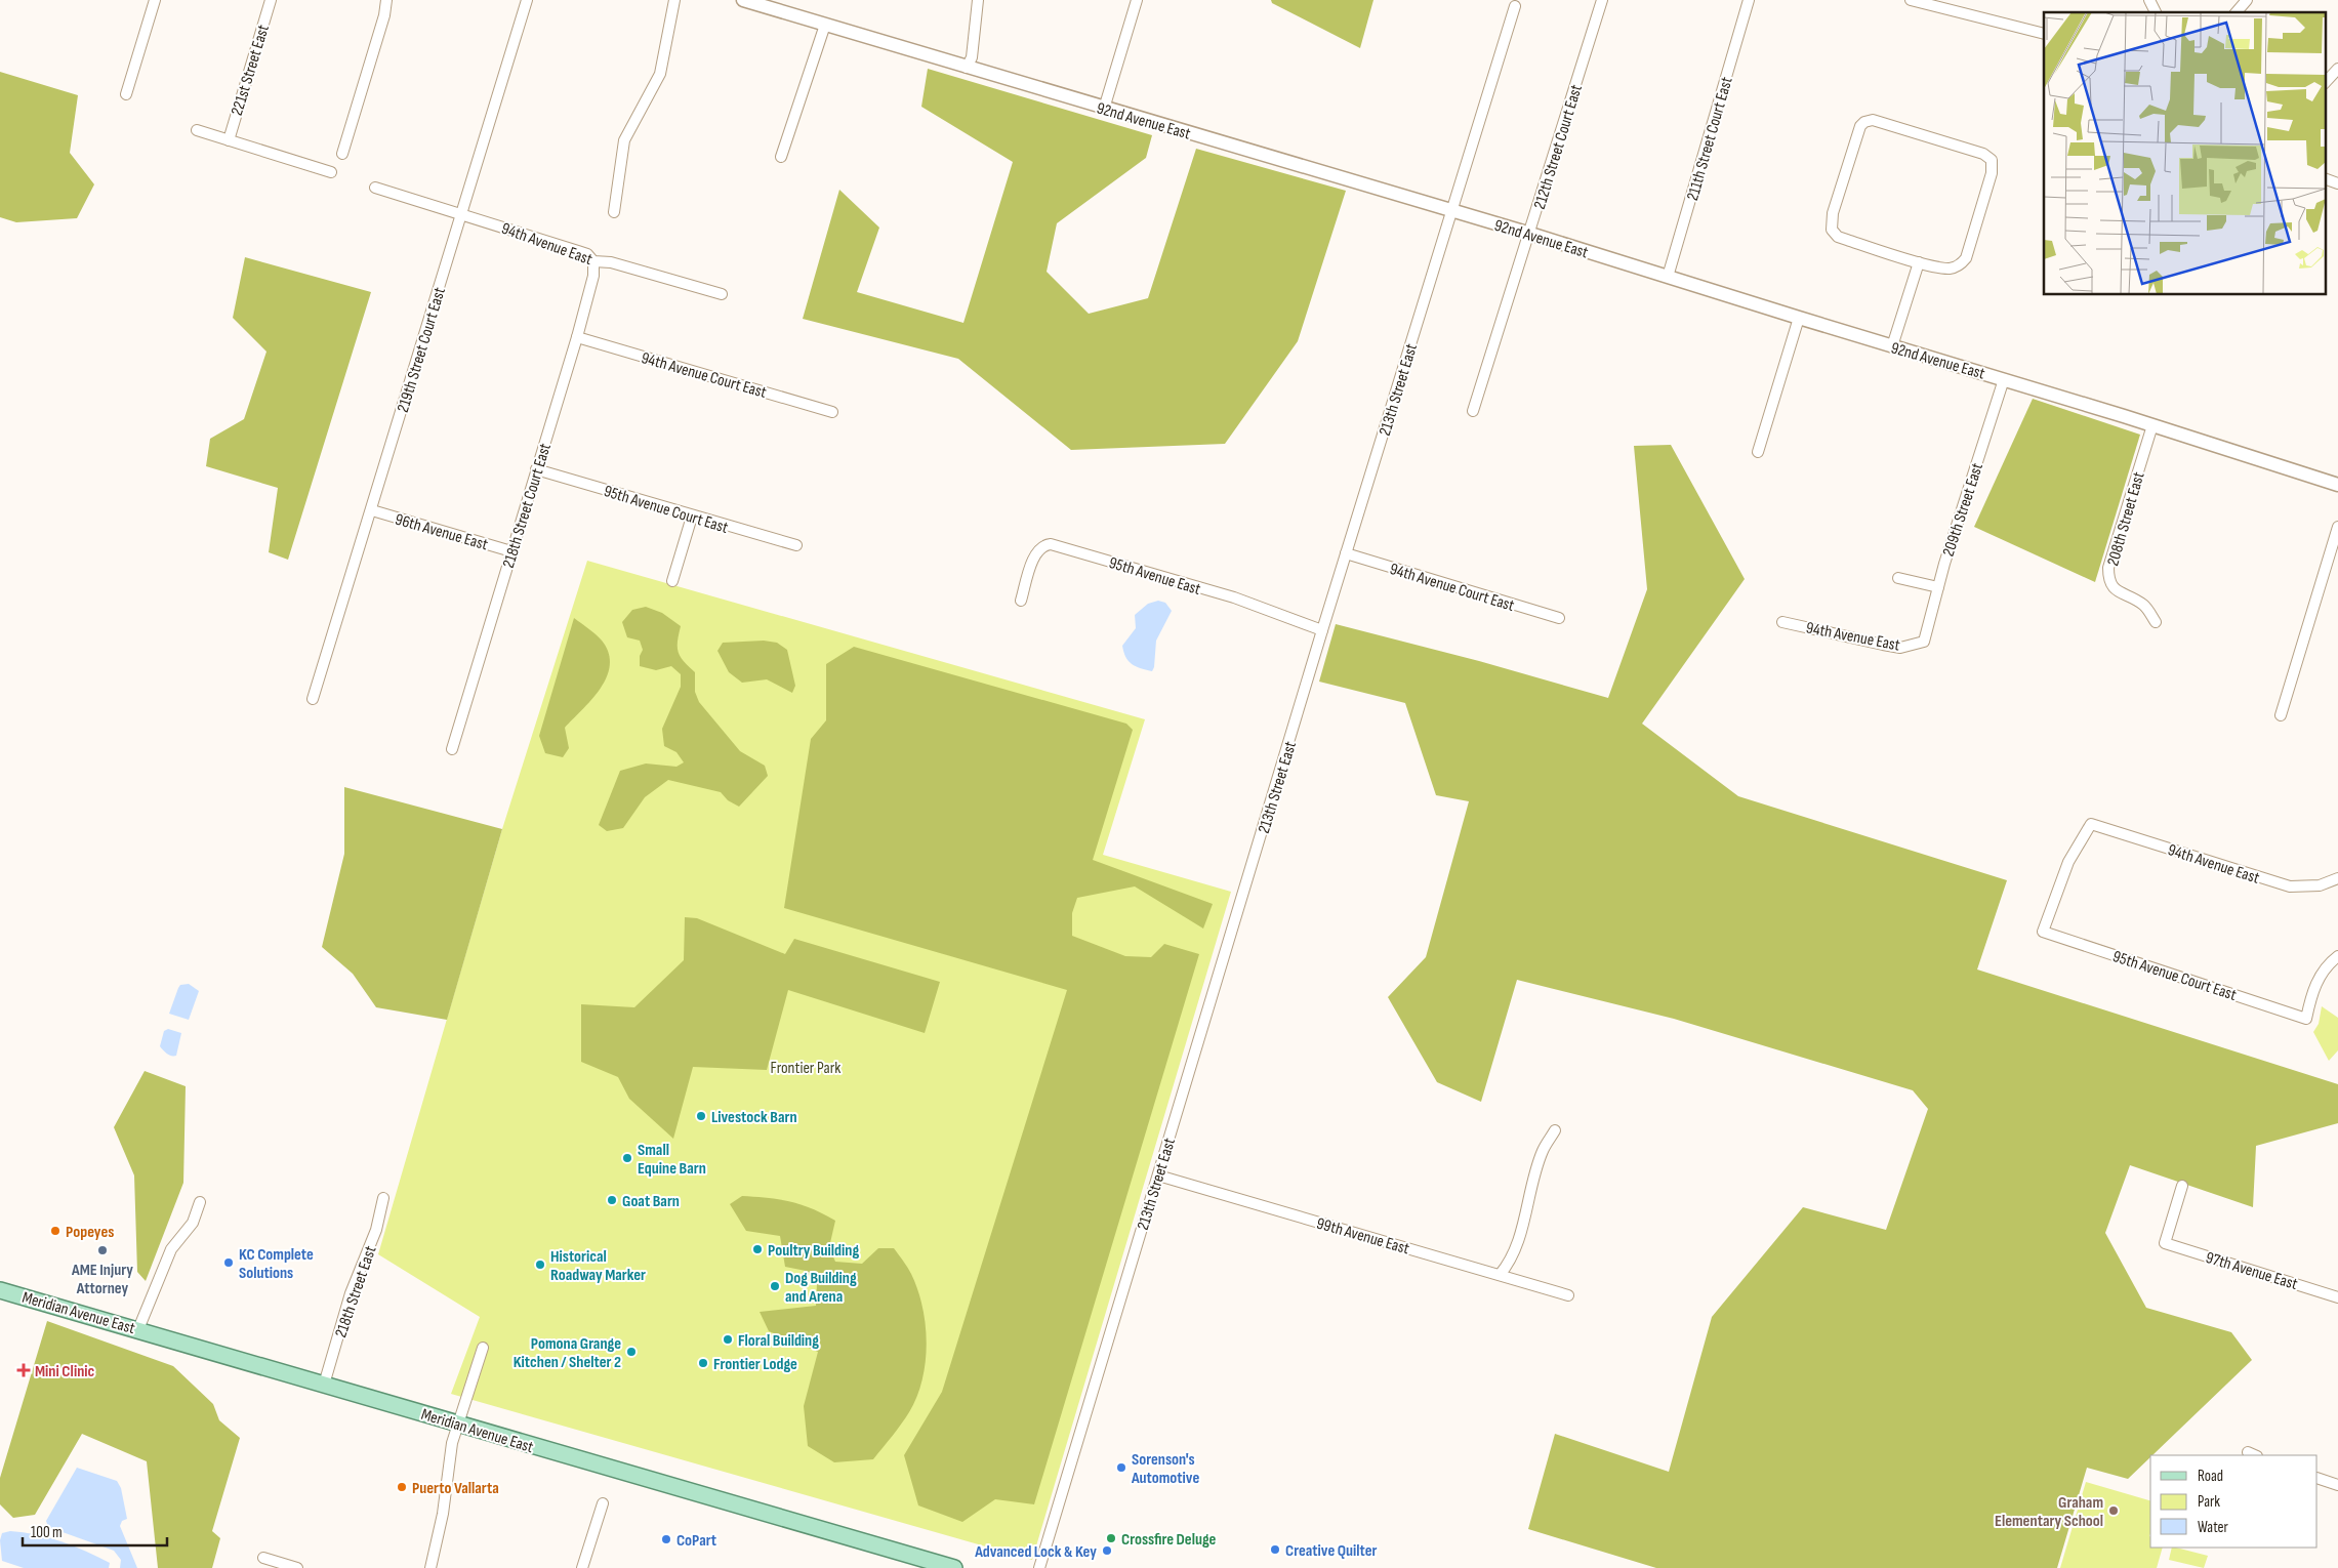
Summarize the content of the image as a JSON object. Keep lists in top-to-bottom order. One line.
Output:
{"streets":{"main road":["Meridian Avenue East"],"street":["221st Street East","92nd Avenue East","211th Street Court East","212th Street Court East","94th Avenue East","219th Street Court East","94th Avenue Court East","213th Street East","218th Street Court East","95th Avenue Court East","209th Street East","208th Street East","96th Avenue East","95th Avenue East","99th Avenue East","97th Avenue East","218th Street East"]},"crossings":[["92nd Avenue East","211th Street Court East"],["92nd Avenue East","212th Street Court East"],["92nd Avenue East","213th Street East"],["92nd Avenue East","209th Street East"],["92nd Avenue East","208th Street East"],["94th Avenue East","219th Street Court East"],["94th Avenue East","218th Street Court East"],["94th Avenue East","95th Avenue Court East"],["94th Avenue East","209th Street East"],["219th Street Court East","96th Avenue East"],["94th Avenue Court East","213th Street East"],["94th Avenue Court East","218th Street Court East"],["213th Street East","95th Avenue East"],["213th Street East","99th Avenue East"],["218th Street Court East","95th Avenue Court East"],["218th Street Court East","96th Avenue East"],["218th Street East","Meridian Avenue East"]],"parks":["Frontier Park"],"places":{"other":["Livestock Barn","Small Equine Barn","Goat Barn","Popeyes","Poultry Building","AME Injury Attorney","KC Complete Solutions","Historical Roadway Marker","Dog Building and Arena","Floral Building","Pomona Grange Kitchen / Shelter 2","Frontier Lodge","Sorenson's Automotive","Puerto Vallarta","Graham Elementary School","Crossfire Deluge","CoPart","Creative Quilter","Advanced Lock & Key"],"health":["Mini Clinic"]},"legend":["Road","Park","Water"],"scale_bar":"100 m"}
